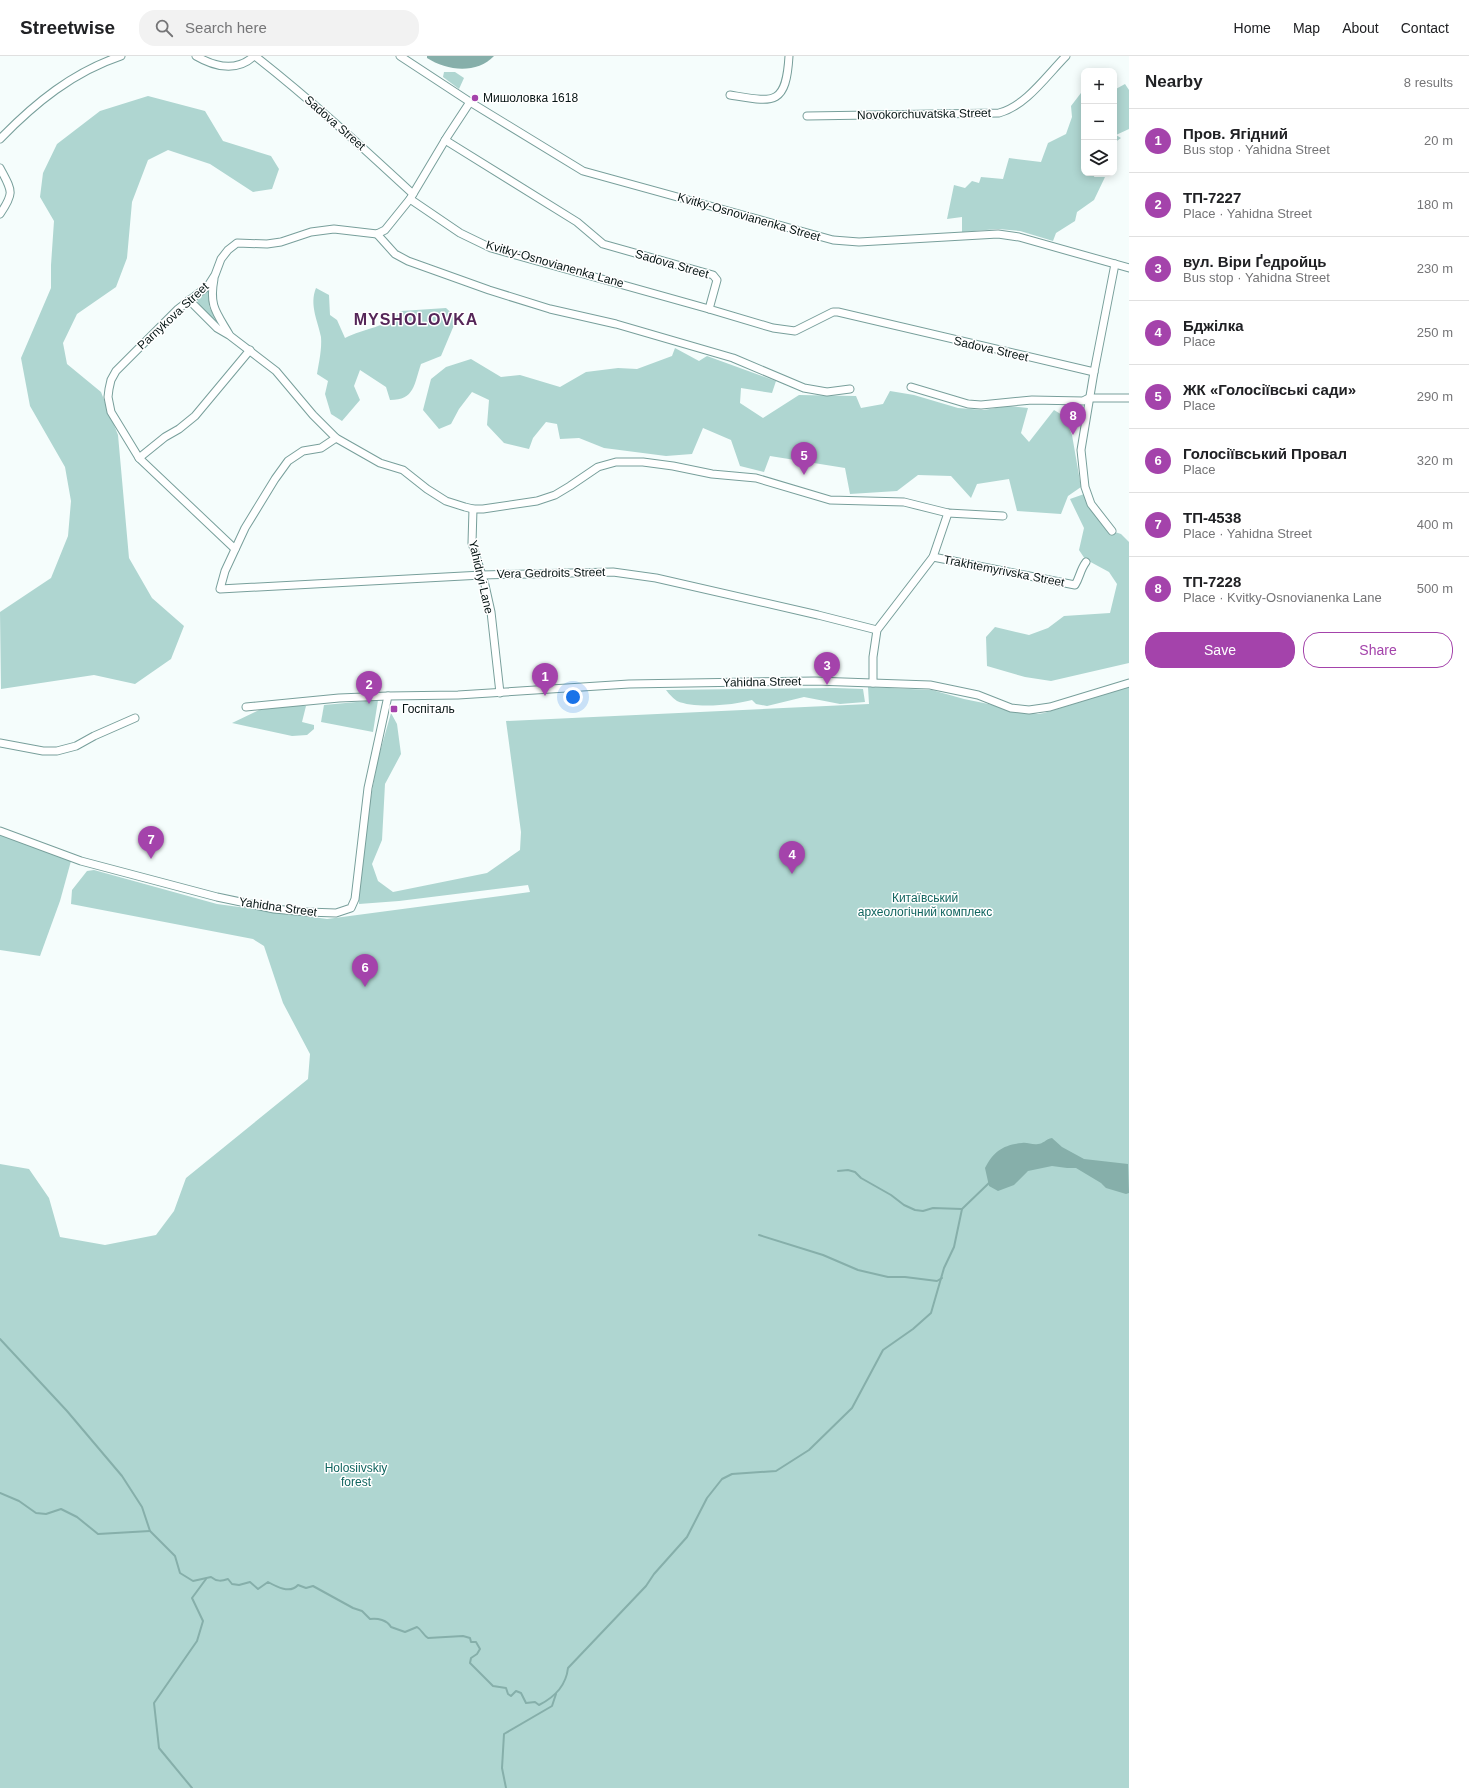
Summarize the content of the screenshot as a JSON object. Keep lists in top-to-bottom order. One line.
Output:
{"streets":{"street":["Novokorchuvatska Street","Sadova Street","Kvitky-Osnovianenka Street","Kvitky-Osnovianenka Lane","Parnykova Street","Trakhtemyrivska Street","Vera Gedroits Street","Yahidnyi Lane","Yahidna Street"]},"crossings":[["Sadova Street","Kvitky-Osnovianenka Lane"],["Parnykova Street","Vera Gedroits Street"],["Vera Gedroits Street","Yahidnyi Lane"],["Yahidnyi Lane","Yahidna Street"]],"districts":["MYSHOLOVKA"],"parks":["Китаївський археологічний комплекс","Holosiivskiy forest"],"places":{"other":["Мишоловка 1618"],"transit":["Госпіталь"]},"page":{"header":"Streetwise","search":"Search here","nav":["Home","Map","About","Contact"],"heading":["Nearby","8 results"],"map_buttons":["+","−"],"list":[{"mark":"1","name":"Пров. Ягідний","note":"Bus stop · Yahidna Street","value":"20 m"},{"mark":"2","name":"ТП-7227","note":"Place · Yahidna Street","value":"180 m"},{"mark":"3","name":"вул. Віри Ґедройць","note":"Bus stop · Yahidna Street","value":"230 m"},{"mark":"4","name":"Бджілка","note":"Place","value":"250 m"},{"mark":"5","name":"ЖК «Голосіївські сади»","note":"Place","value":"290 m"},{"mark":"6","name":"Голосіївський Провал","note":"Place","value":"320 m"},{"mark":"7","name":"ТП-4538","note":"Place · Yahidna Street","value":"400 m"},{"mark":"8","name":"ТП-7228","note":"Place · Kvitky-Osnovianenka Lane","value":"500 m"}],"pins":["8","5","3","1","2","7","4","6"],"buttons":["Save","Share"]}}
